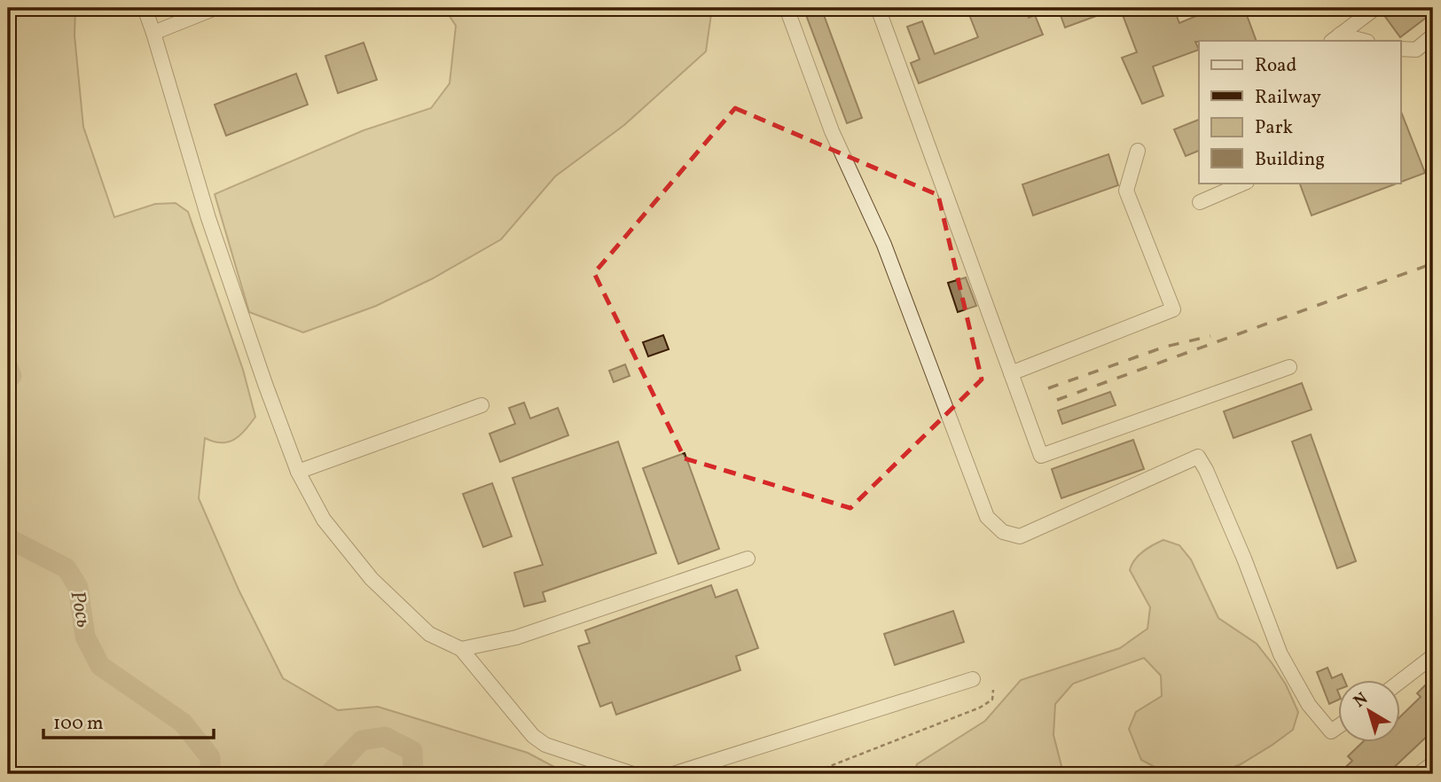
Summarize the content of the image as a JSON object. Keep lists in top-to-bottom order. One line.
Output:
{"water":["Рось"],"legend":["Road","Railway","Park","Building"],"scale_bar":"100 m","north":"top left"}
